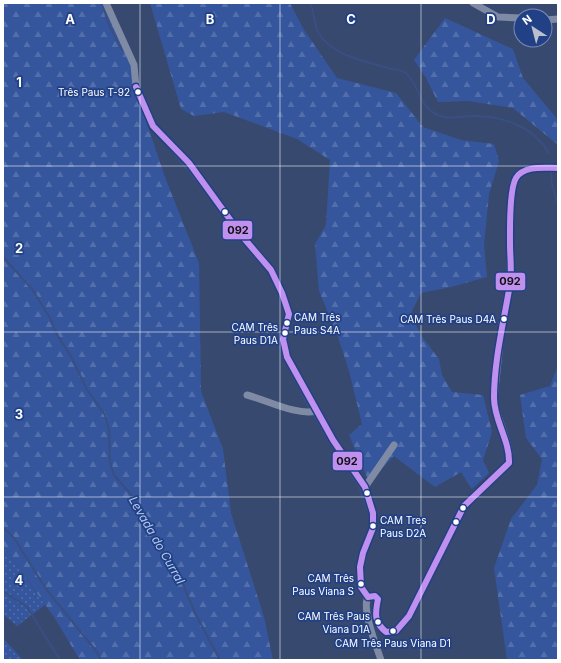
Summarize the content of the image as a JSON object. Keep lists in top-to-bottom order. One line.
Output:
{"water":["Levada do Curral"],"places":["Três Paus T-92","CAM Três Paus D4A","CAM Três Paus S4A","CAM Três Paus D1A","CAM Tres Paus D2A","CAM Três Paus Viana S","CAM Três Paus Viana D1A","CAM Três Paus Viana D1"],"lines":["transit line 092"],"north":"top left","grid":{"columns":["A","B","C","D"],"rows":["1","2","3","4"]}}
